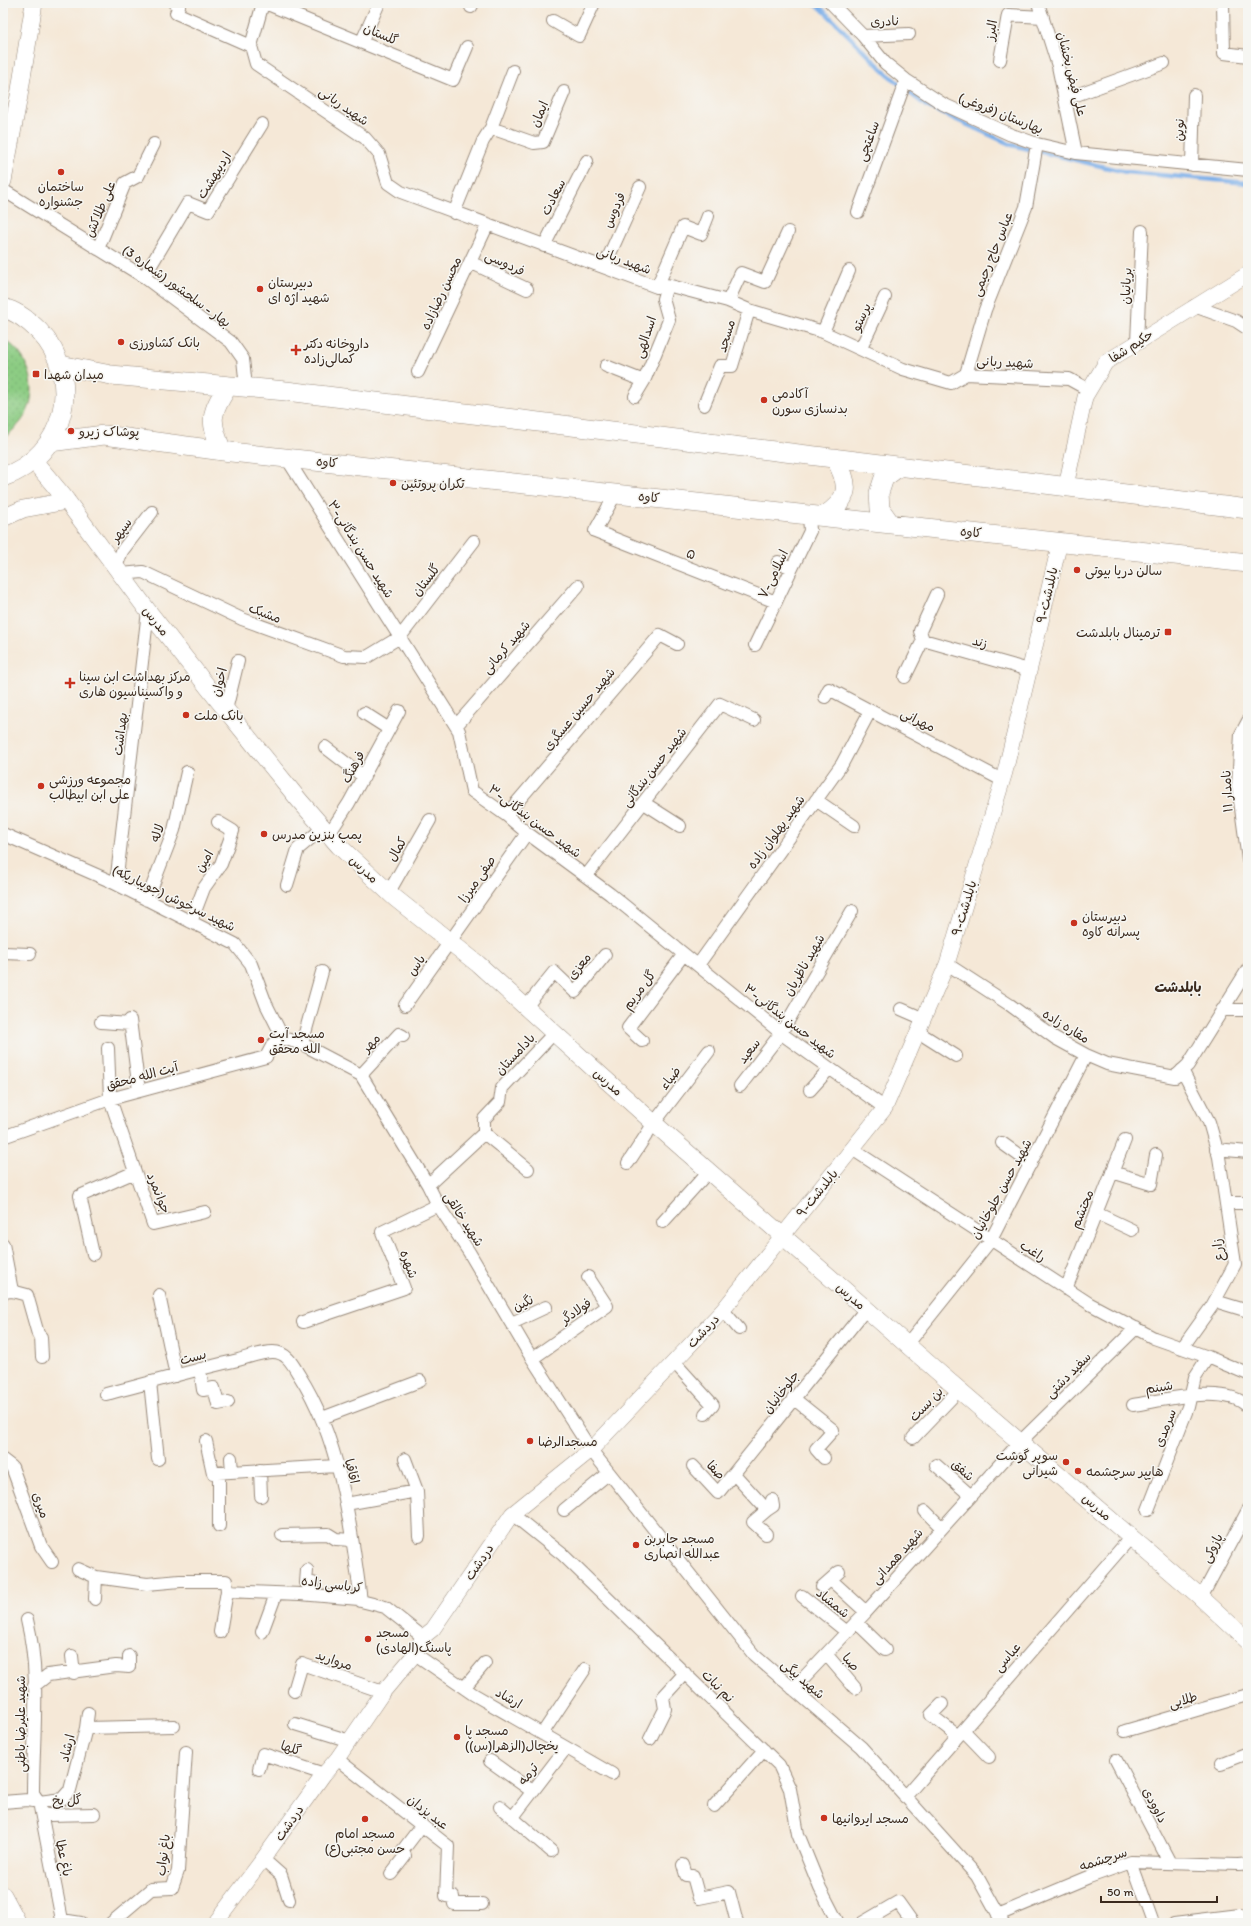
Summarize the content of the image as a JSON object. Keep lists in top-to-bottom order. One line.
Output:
{"streets":{"main road":["کاوه","مدرس"],"street":["نادری","البرز","گلستان","علی فیض بخشان","شهید ربانی","بهارستان (فروغی)","ایمان","نوین","ساعتچی","اردیبهشت","سعادت","علی طلاکش","فردوس","عباس حاج رحیمی","فردوسی","بهار - سلحشور (شماره 3)","بریانیان","محسن رضازاده","پرستو","مسجد","اسدالهی","حکیم شفا","سپهر","۳-شهید حسن بندگانی","۵","۷-اسلامی","۹-بابلدشت","مشبک","زند","شهید کرمانی","اخوان","شهید حسین عسگری","مهرانی","بهداشت","فرهنگ","شهید حسن بندگانی","۱۱ نامدار","شهید پهلوان زاده","لاله","کمال","امین","صفی میرزا","شهید سرخوش (جویباریکه)","یاس","شهید ناظریان","معزی","گل مریم","مقاره زاده","مهر","سعید","بادامستان","آیت الله محقق","ضیاء","شهید حسن جلوخانیان","جوانمرد","محتشم","شهید خالقی","زارع","راغب","شهره","نگین","فولادگر","دردشت","بست","سفید دشتی","شبنم","جلوخانیان","بن بست","سرمدی","صفا","شفق","اقاقیا","میری","پازوکی","شهید همدانی","کرباسی زاده","شمشاد","عباسی","مروارید","صبا","شهید بیگی","نم نبات","ارشاد","طلایی","شهید علیرضا باطنی","گلها","ترمه","گل یخ","داوودی","عبد یزدان","باغ نواب","باغ عطا","سرچشمه"]},"crossings":[["نادری","بهارستان (فروغی)"],["البرز","علی فیض بخشان"],["گلستان","۳-شهید حسن بندگانی"],["گلستان","مشبک"],["علی فیض بخشان","بهارستان (فروغی)"],["شهید ربانی","سعادت"],["شهید ربانی","فردوس"],["شهید ربانی","عباس حاج رحیمی"],["شهید ربانی","محسن رضازاده"],["شهید ربانی","پرستو"],["شهید ربانی","مسجد"],["شهید ربانی","اسدالهی"],["شهید ربانی","حکیم شفا"],["بهارستان (فروغی)","نوین"],["بهارستان (فروغی)","ساعتچی"],["بهارستان (فروغی)","عباس حاج رحیمی"],["اردیبهشت","بهار - سلحشور (شماره 3)"],["علی طلاکش","بهار - سلحشور (شماره 3)"],["فردوسی","محسن رضازاده"],["بریانیان","حکیم شفا"],["کاوه","۳-شهید حسن بندگانی"],["کاوه","۵"],["کاوه","۷-اسلامی"],["کاوه","۹-بابلدشت"],["سپهر","مشبک"],["سپهر","مدرس"],["۳-شهید حسن بندگانی","۹-بابلدشت"],["۳-شهید حسن بندگانی","مشبک"],["۳-شهید حسن بندگانی","شهید کرمانی"],["۳-شهید حسن بندگانی","شهید حسین عسگری"],["۳-شهید حسن بندگانی","شهید حسن بندگانی"],["۳-شهید حسن بندگانی","شهید پهلوان زاده"],["۳-شهید حسن بندگانی","صفی میرزا"],["۳-شهید حسن بندگانی","شهید ناظریان"],["۳-شهید حسن بندگانی","گل مریم"],["۳-شهید حسن بندگانی","سعید"],["۵","۷-اسلامی"],["۹-بابلدشت","مدرس"],["۹-بابلدشت","زند"],["۹-بابلدشت","مهرانی"],["۹-بابلدشت","مقاره زاده"],["۹-بابلدشت","راغب"],["۹-بابلدشت","دردشت"],["مشبک","مدرس"],["مدرس","اخوان"],["مدرس","بهداشت"],["مدرس","فرهنگ"],["مدرس","کمال"],["مدرس","صفی میرزا"],["مدرس","یاس"],["مدرس","معزی"],["مدرس","بادامستان"],["مدرس","ضیاء"],["مدرس","شهید حسن جلوخانیان"],["مدرس","دردشت"],["مدرس","سفید دشتی"],["مدرس","جلوخانیان"],["مدرس","بن بست"],["مدرس","پازوکی"],["مدرس","شهید همدانی"],["مدرس","عباسی"],["مهرانی","شهید پهلوان زاده"],["بهداشت","شهید سرخوش (جویباریکه)"],["لاله","شهید سرخوش (جویباریکه)"],["امین","شهید سرخوش (جویباریکه)"],["صفی میرزا","یاس"],["شهید سرخوش (جویباریکه)","آیت الله محقق"],["شهید ناظریان","سعید"],["مقاره زاده","شهید حسن جلوخانیان"],["مقاره زاده","زارع"],["مهر","شهید خالقی"],["آیت الله محقق","جوانمرد"],["شهید حسن جلوخانیان","راغب"],["محتشم","راغب"],["شهید خالقی","شهره"],["شهید خالقی","نگین"],["شهید خالقی","فولادگر"],["شهید خالقی","دردشت"],["شهید خالقی","شهید بیگی"],["زارع","راغب"],["راغب","سفید دشتی"],["راغب","سرمدی"],["دردشت","کرباسی زاده"],["دردشت","مروارید"],["دردشت","شهید بیگی"],["دردشت","نم نبات"],["دردشت","ارشاد"],["دردشت","گلها"],["دردشت","عبد یزدان"],["بست","اقاقیا"],["سفید دشتی","شهید همدانی"],["شبنم","سرمدی"],["جلوخانیان","صفا"],["شفق","شهید همدانی"],["اقاقیا","کرباسی زاده"],["شهید همدانی","شمشاد"],["شهید همدانی","صبا"],["شهید همدانی","شهید بیگی"],["عباسی","شهید بیگی"],["شهید بیگی","سرچشمه"],["ارشاد","شهید علیرضا باطنی"],["ارشاد","ترمه"],["ارشاد","گل یخ"],["ارشاد","باغ عطا"],["شهید علیرضا باطنی","گل یخ"],["شهید علیرضا باطنی","باغ عطا"],["گل یخ","باغ عطا"],["داوودی","سرچشمه"]],"districts":["بابلدشت"],"places":{"other":["ساختمان جشنواره","دبیرستان شهید اژه ای","بانک کشاورزی","آکادمی بدنسازی سورن","پوشاک زیرو","تکران پروتئین","سالن دریا بیوتی","بانک ملت","مجموعه ورزشی علی ابن ابیطالب","پمپ بنزین مدرس","دبیرستان پسرانه کاوه","مسجد آیت الله محقق","مسجدالرضا","سوپر گوشت شیرانی","هایپر سرچشمه","مسجد جابربن عبدالله انصاری","مسجد پاسنگ(الهادی)","مسجد پا یخچال(الزهرا(س))","مسجد ایروانیها","مسجد امام حسن مجتبی(ع)"],"health":["داروخانه دکتر کمالی‌زاده","مرکز بهداشت ابن سینا و واکسیناسیون هاری"],"transit":["میدان شهدا","ترمینال بابلدشت"]},"scale_bar":"50 m"}
